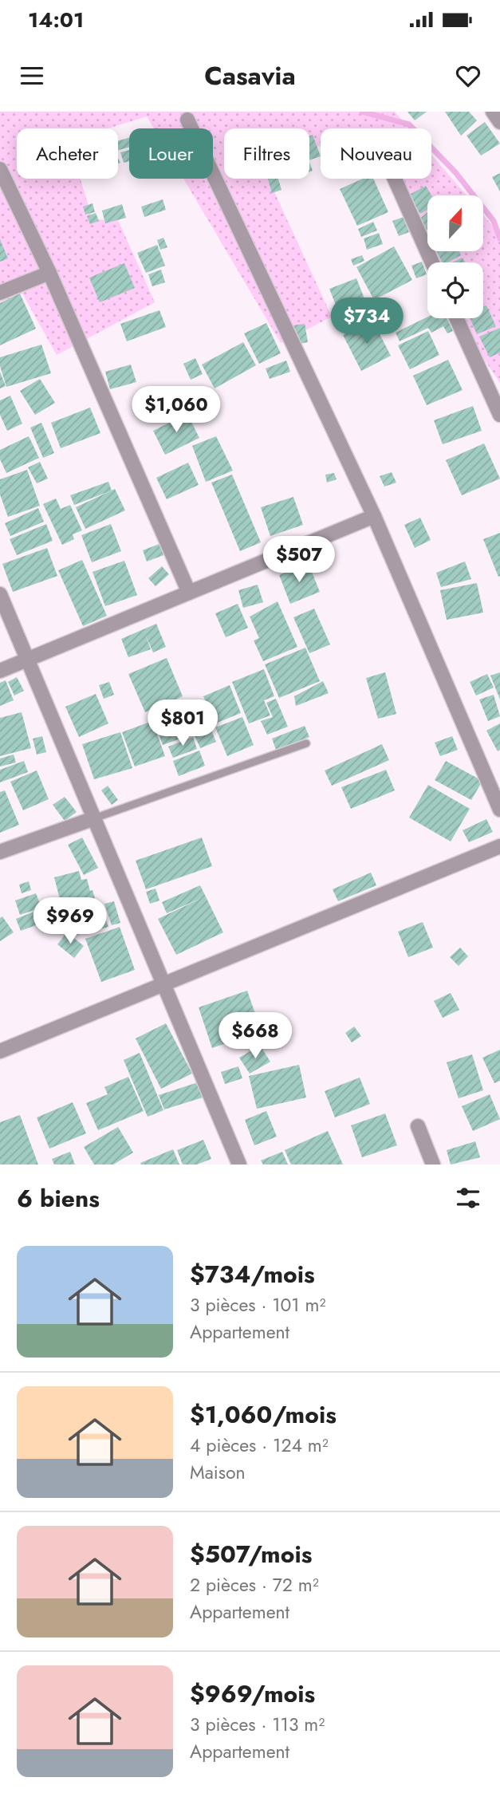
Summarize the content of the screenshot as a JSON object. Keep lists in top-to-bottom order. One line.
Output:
{"north":"top","page":{"status":"14:01","header":"Casavia","chip":["Acheter","Louer","Filtres","Nouveau"],"price":["$734","$1,060","$507","$801","$969","$668"],"heading":"6 biens","list":[{"name":"$734/mois","note":"3 pièces · 101 m² · Appartement"},{"name":"$1,060/mois","note":"4 pièces · 124 m² · Maison"},{"name":"$507/mois","note":"2 pièces · 72 m² · Appartement"},{"name":"$969/mois","note":"3 pièces · 113 m² · Appartement"}]}}
